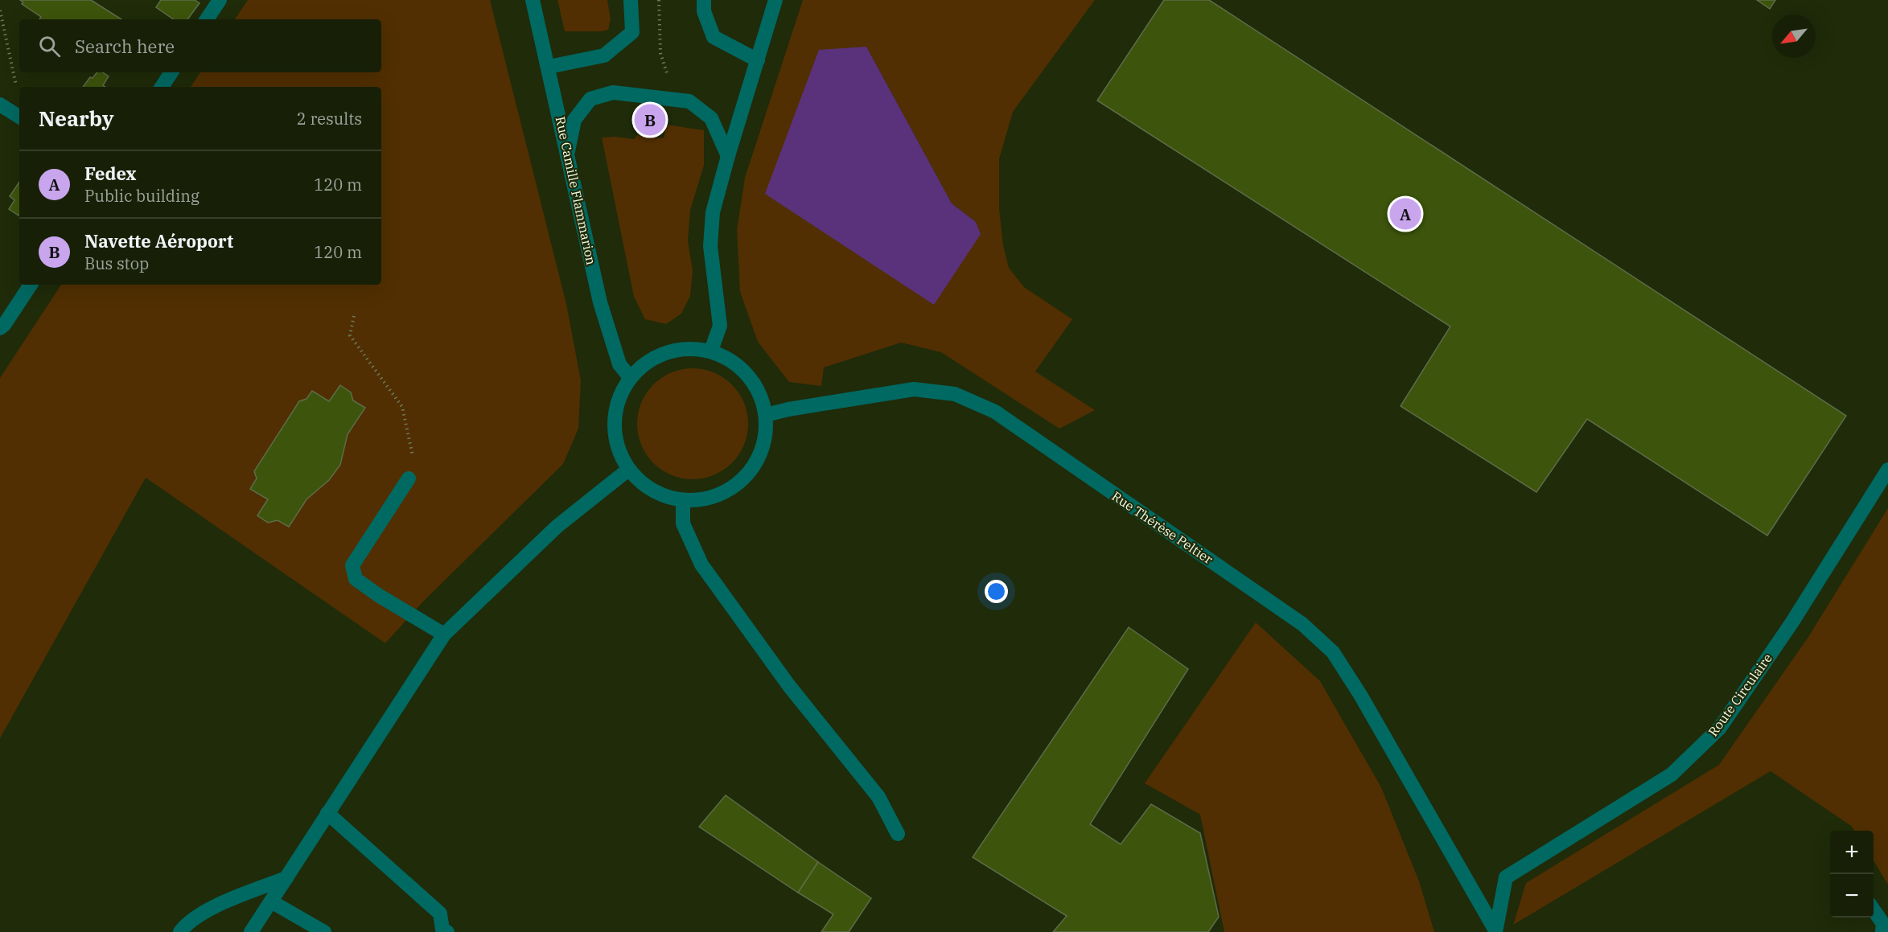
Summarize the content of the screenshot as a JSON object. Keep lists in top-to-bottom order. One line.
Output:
{"streets":{"street":["Rue Camille Flammarion","Rue Thérèse Peltier","Route Circulaire"]},"crossings":[["Rue Camille Flammarion","Rue Thérèse Peltier"],["Rue Thérèse Peltier","Route Circulaire"]],"north":"bottom left","page":{"search":"Search here","heading":["Nearby","2 results"],"pins":["B","A"],"list":[{"mark":"A","name":"Fedex","note":"Public building","value":"120 m"},{"mark":"B","name":"Navette Aéroport","note":"Bus stop","value":"120 m"}],"map_buttons":["+","−"]}}
